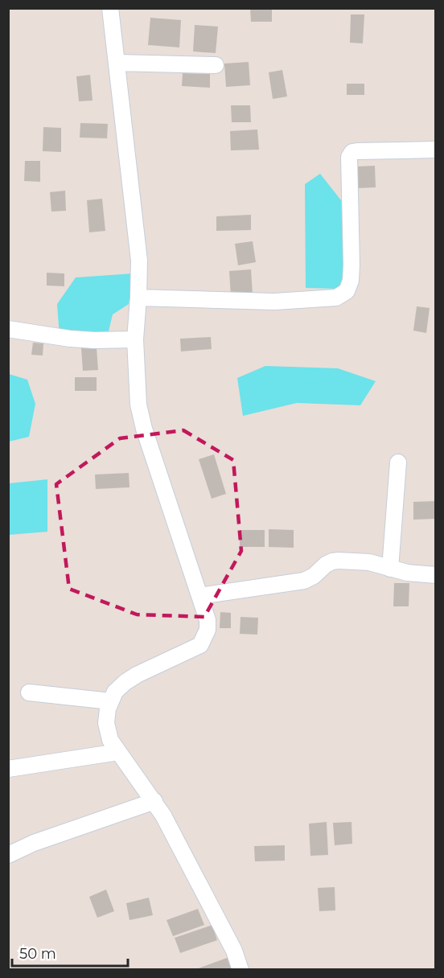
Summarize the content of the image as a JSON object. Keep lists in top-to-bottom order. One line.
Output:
{"scale_bar":"50 m"}
